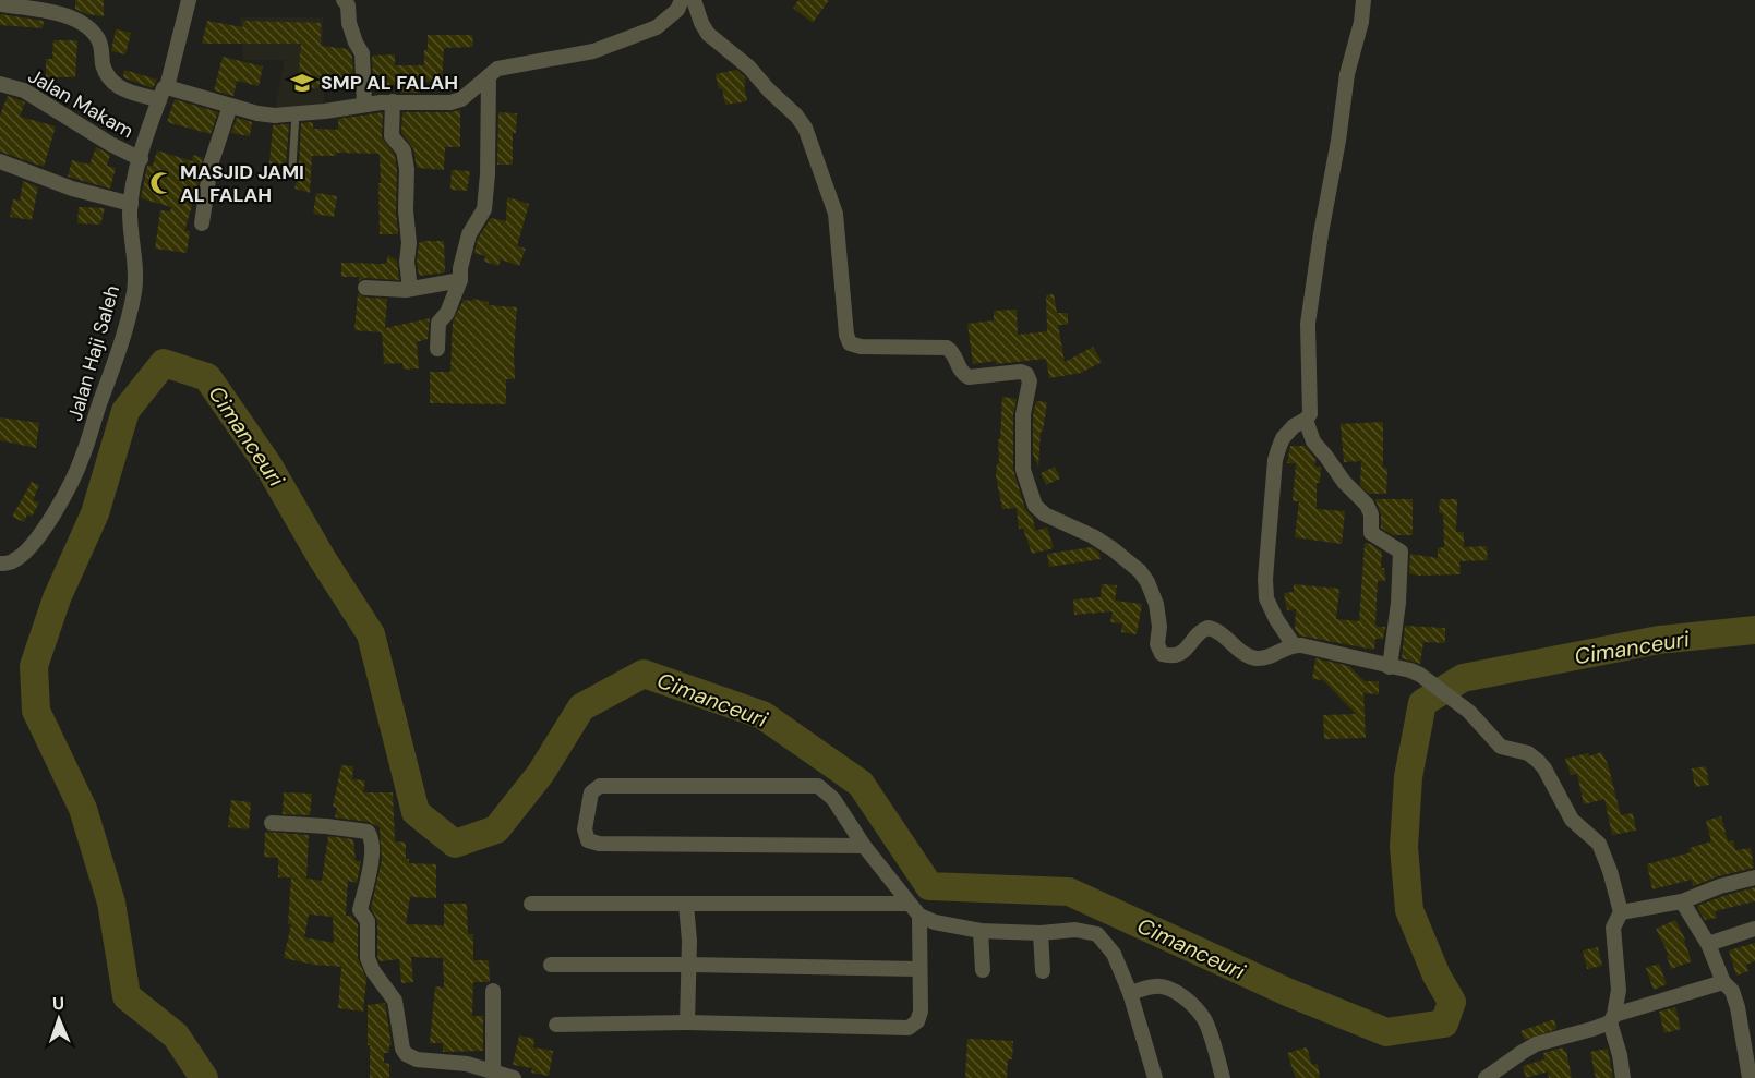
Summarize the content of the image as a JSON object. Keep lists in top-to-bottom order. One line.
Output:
{"streets":{"street":["Jalan Makam","Jalan Haji Saleh"]},"crossings":[["Jalan Makam","Jalan Haji Saleh"]],"water":["Cimanceuri"],"places":{"school or university":["SMP AL FALAH"],"mosque":["MASJID JAMI AL FALAH"]},"north":"top"}
